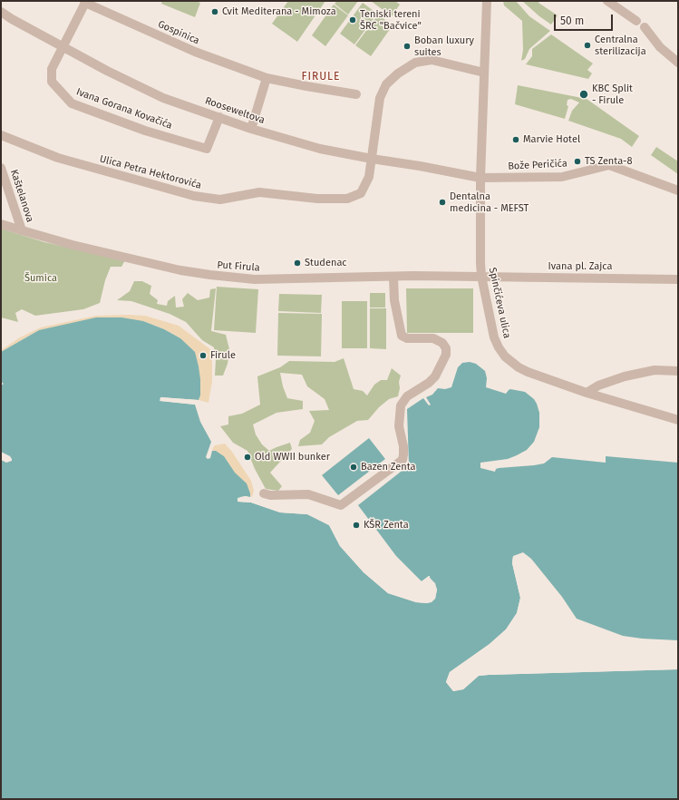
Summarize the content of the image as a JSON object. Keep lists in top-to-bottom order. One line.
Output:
{"streets":{"street":["Gospinica","Ivana Gorana Kovačića","Rooseweltova","Bože Peričića","Ulica Petra Hektorovića","Kaštelanova","Put Firula","Ivana pl. Zajca","Spinčićeva ulica"]},"crossings":[["Gospinica","Ivana Gorana Kovačića"],["Ivana Gorana Kovačića","Rooseweltova"],["Rooseweltova","Bože Peričića"],["Rooseweltova","Ulica Petra Hektorovića"],["Rooseweltova","Spinčićeva ulica"],["Bože Peričića","Spinčićeva ulica"],["Ulica Petra Hektorovića","Spinčićeva ulica"],["Kaštelanova","Put Firula"],["Put Firula","Ivana pl. Zajca"],["Put Firula","Spinčićeva ulica"],["Ivana pl. Zajca","Spinčićeva ulica"]],"districts":["FIRULE"],"parks":["Šumica"],"places":["Cvit Mediterana - Mimoza","Teniski tereni ŠRC \"Bačvice\"","Centralna sterilizacija","Boban luxury suites","KBC Split - Firule","Marvie Hotel","TS Zenta-8","Dentalna medicina - MEFST","Studenac","Firule","Old WWII bunker","Bazen Zenta","KŠR Zenta"],"scale_bar":"50 m"}
